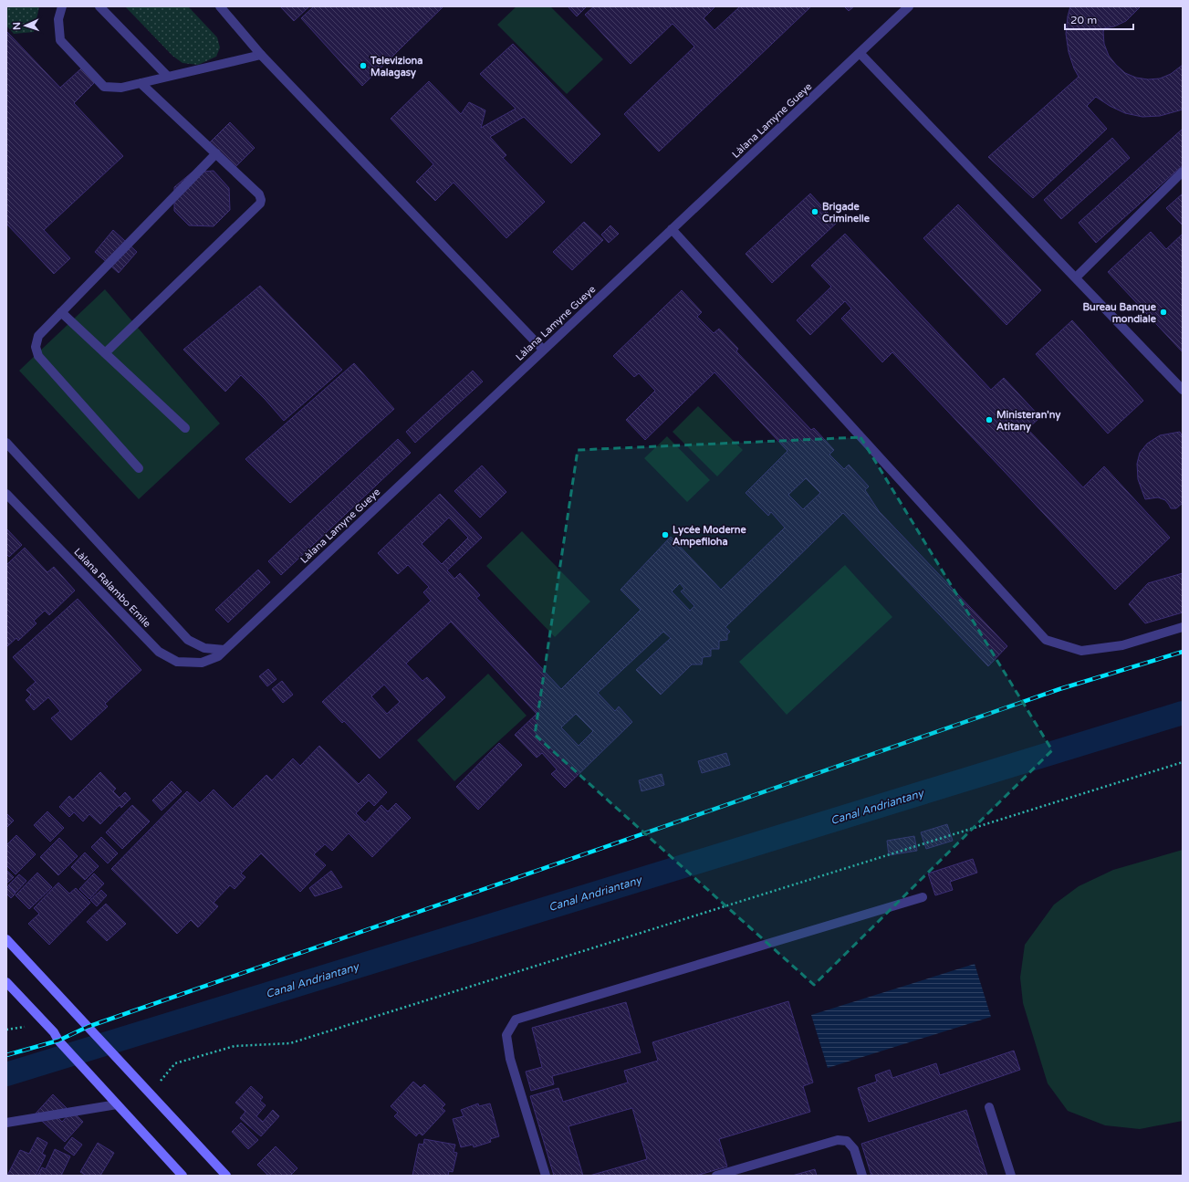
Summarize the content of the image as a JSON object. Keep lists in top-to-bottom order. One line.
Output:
{"streets":{"street":["Làlana Lamyne Gueye","Làlana Ralambo Emile"]},"crossings":[["Làlana Lamyne Gueye","Làlana Ralambo Emile"]],"water":["Canal Andriantany"],"places":["Televiziona Malagasy","Brigade Criminelle","Bureau Banque mondiale","Ministeran'ny Atitany","Lycée Moderne Ampefiloha"],"scale_bar":"20 m","north":"left"}
